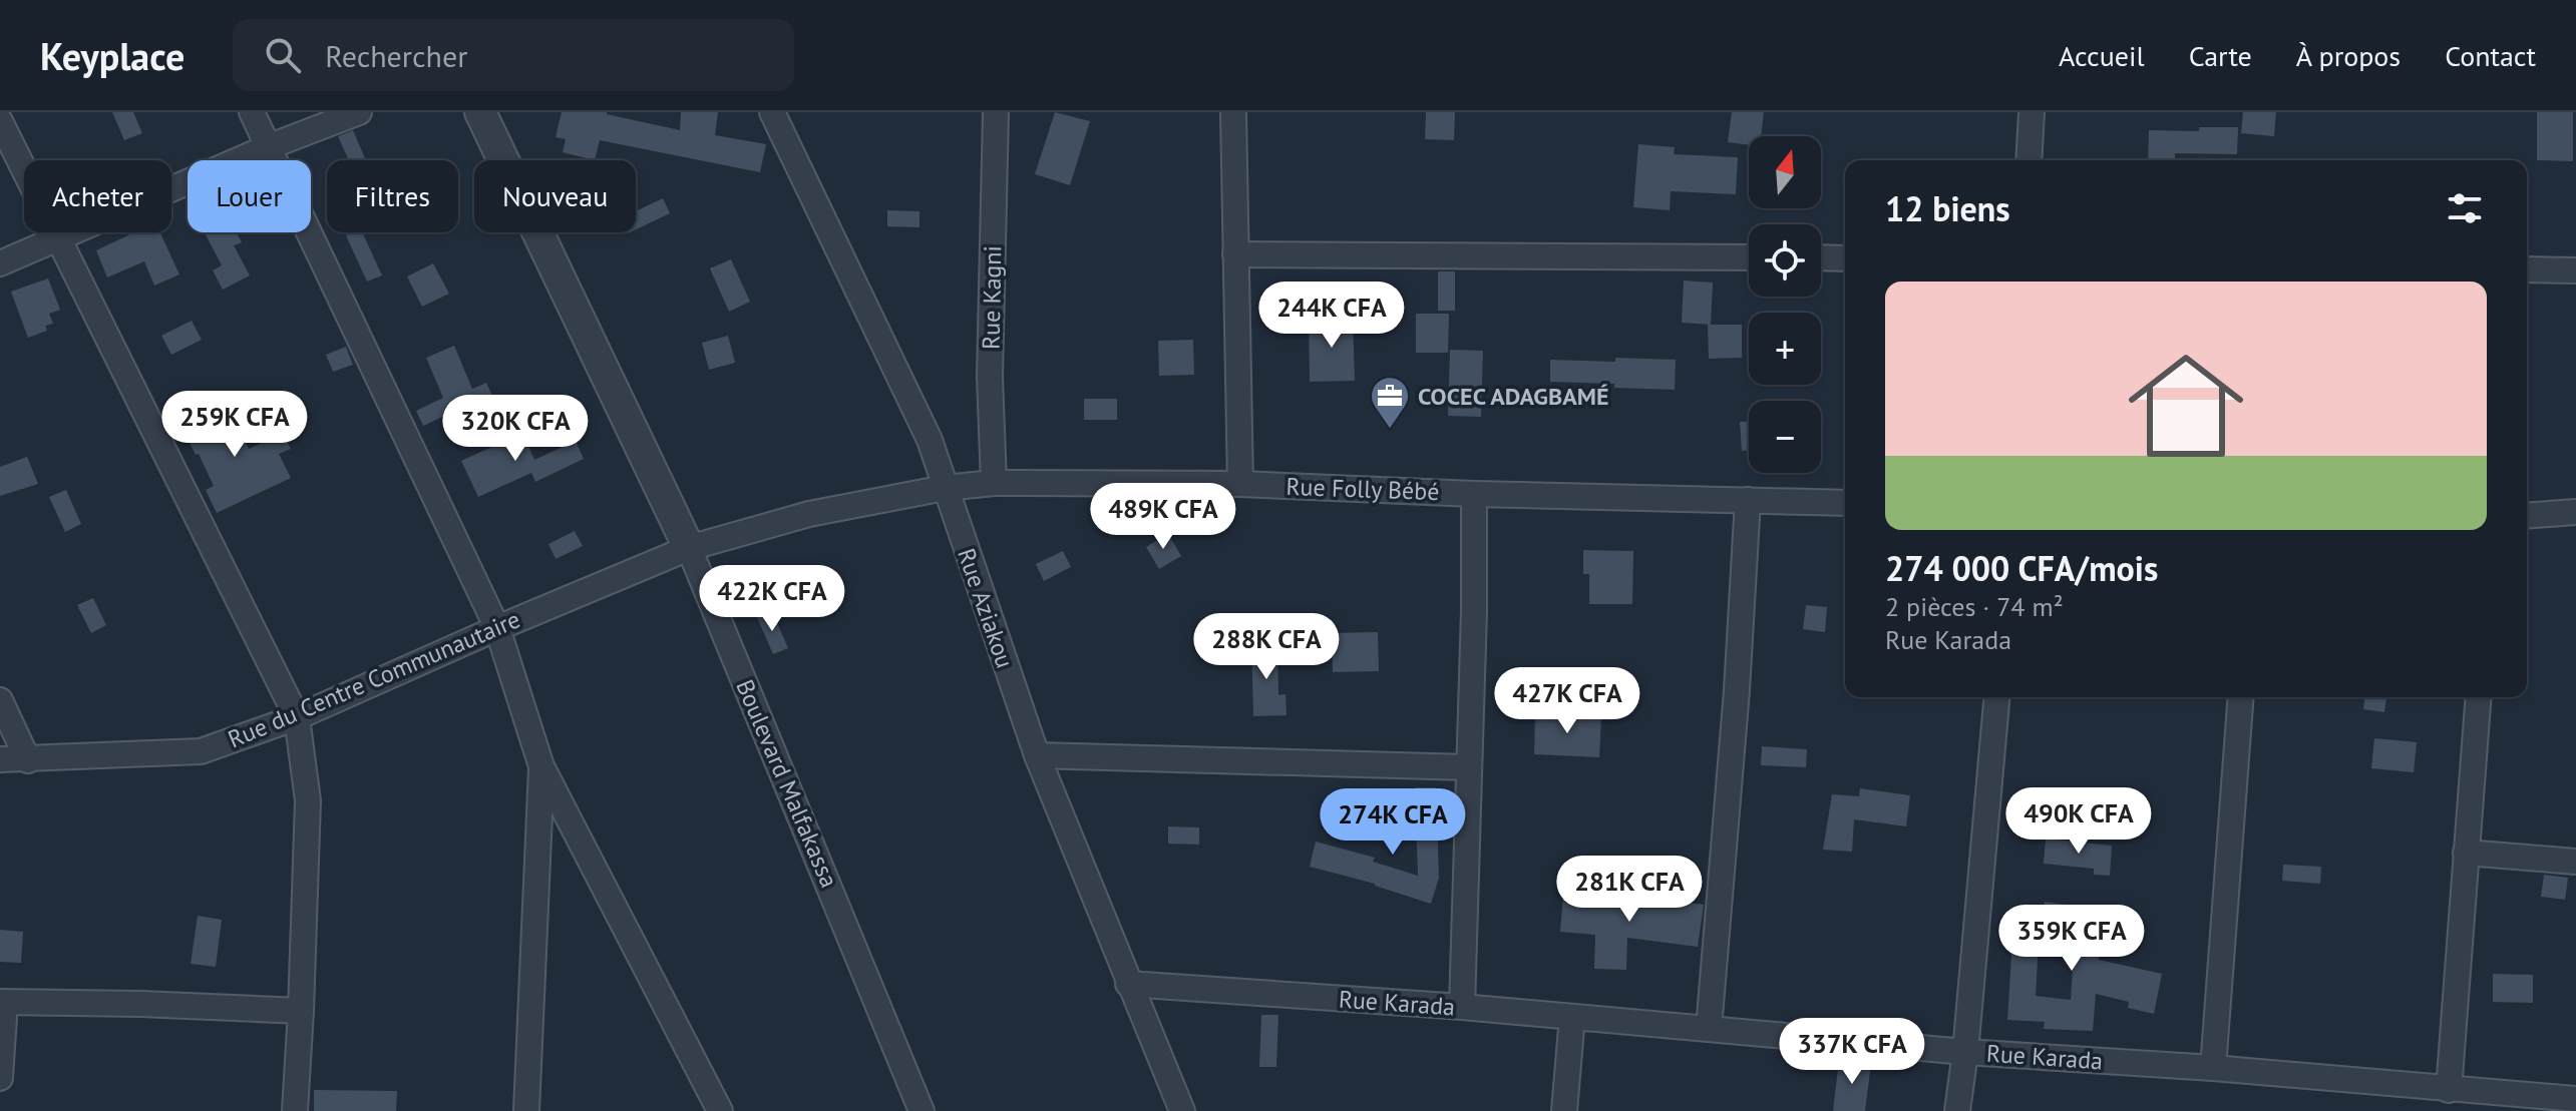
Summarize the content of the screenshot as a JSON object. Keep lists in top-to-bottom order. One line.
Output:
{"streets":{"street":["Rue Kagni","Rue Folly Bébé","Rue Aziakou","Rue du Centre Communautaire","Boulevard Malfakassa","Rue Karada"]},"crossings":[["Rue Kagni","Rue Folly Bébé"],["Rue Folly Bébé","Rue Aziakou"],["Rue Folly Bébé","Rue du Centre Communautaire"],["Rue Folly Bébé","Boulevard Malfakassa"],["Rue Aziakou","Rue Karada"],["Rue du Centre Communautaire","Boulevard Malfakassa"]],"places":{"office":["COCEC ADAGBAMÉ"]},"north":"top","page":{"header":"Keyplace","search":"Rechercher","nav":["Accueil","Carte","À propos","Contact"],"map_buttons":["+","−"],"chip":["Acheter","Louer","Filtres","Nouveau"],"heading":"12 biens","list":[{"name":"274 000 CFA/mois","note":"2 pièces · 74 m² · Rue Karada"}],"price":["244K CFA","259K CFA","320K CFA","489K CFA","422K CFA","288K CFA","427K CFA","490K CFA","274K CFA","281K CFA","359K CFA","337K CFA"]}}
